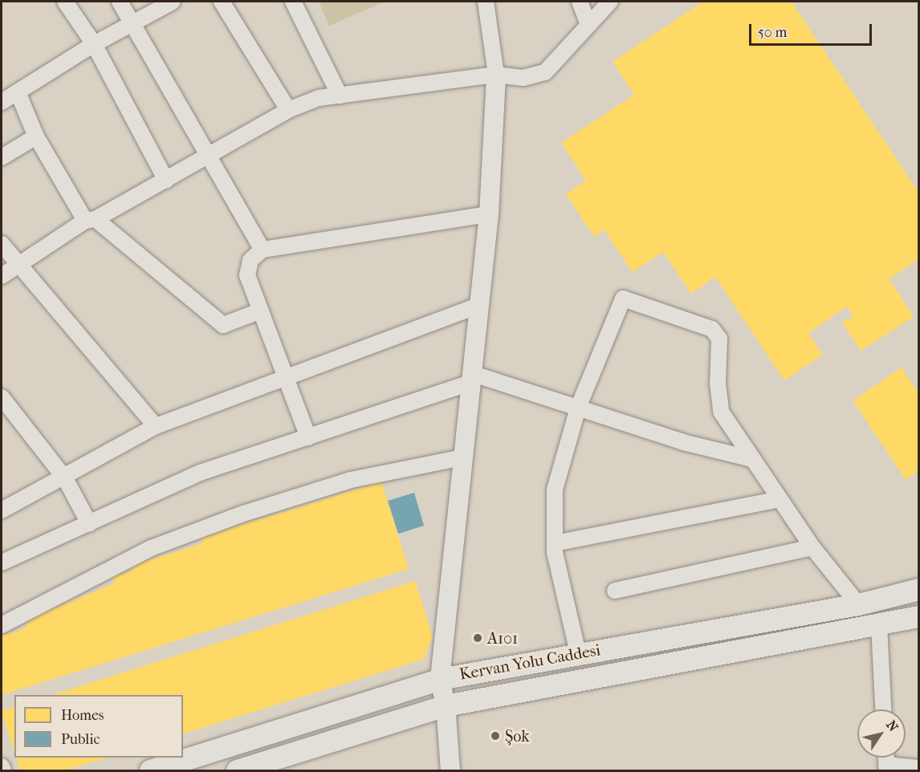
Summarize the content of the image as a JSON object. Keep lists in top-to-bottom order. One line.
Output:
{"streets":{"main road":["Kervan Yolu Caddesi"]},"places":["A101","Şok"],"legend":["Homes","Public"],"scale_bar":"50 m","north":"top right"}
